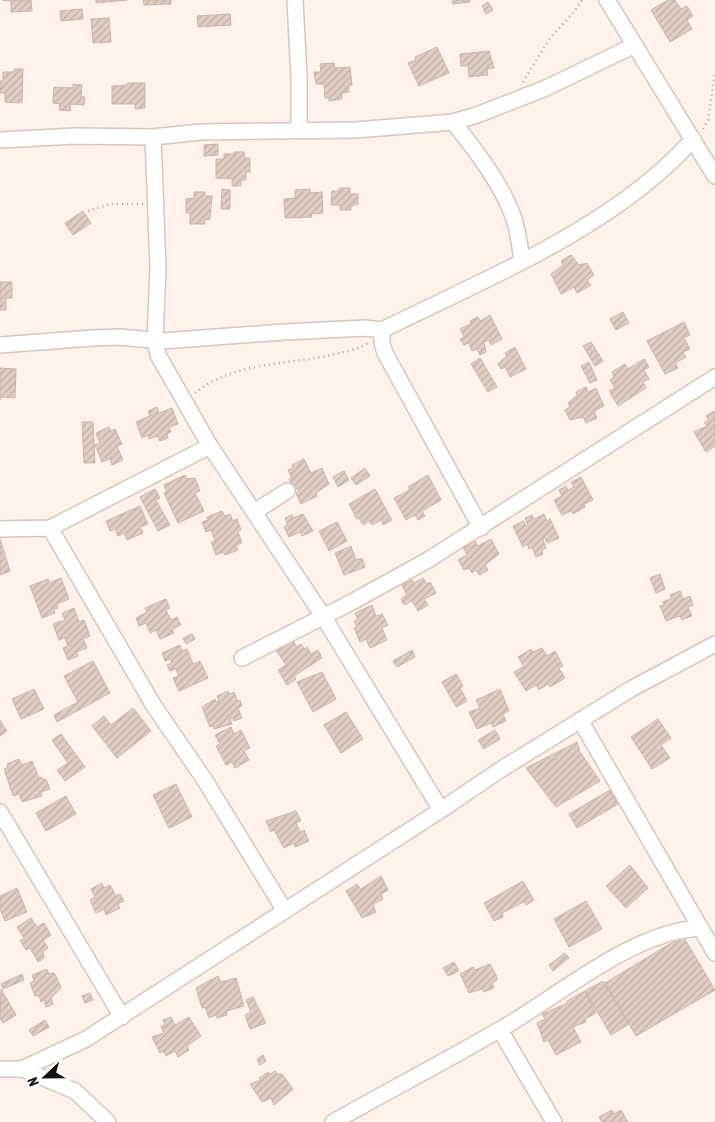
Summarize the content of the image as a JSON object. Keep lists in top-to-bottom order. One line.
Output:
{"north":"left"}
